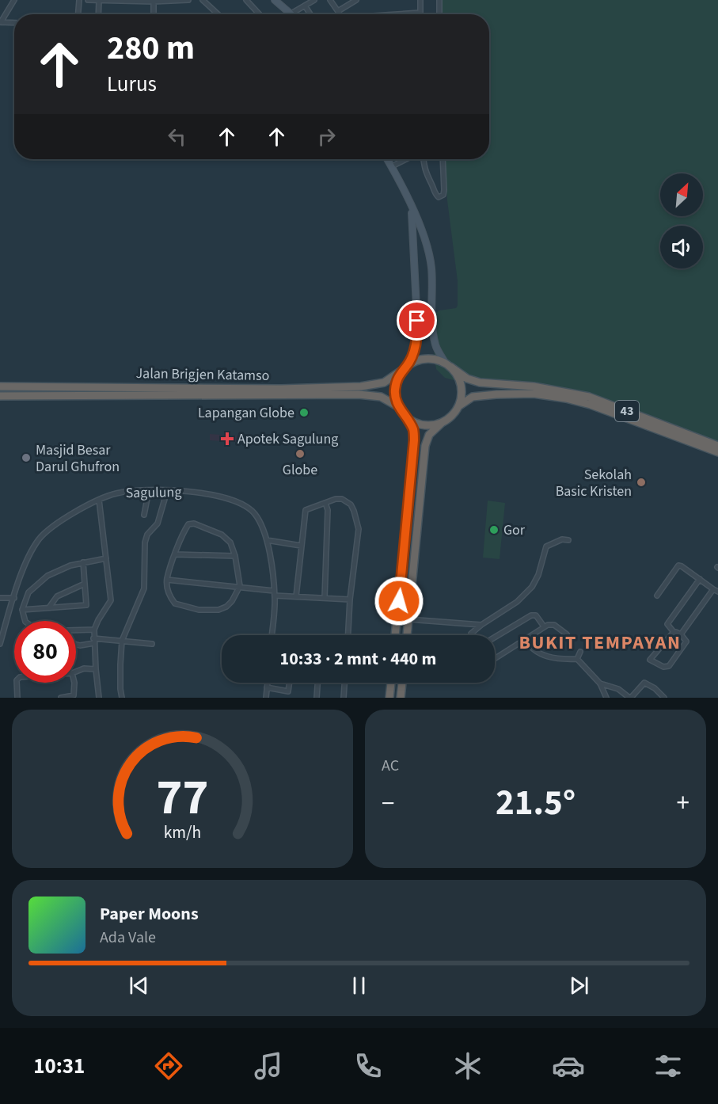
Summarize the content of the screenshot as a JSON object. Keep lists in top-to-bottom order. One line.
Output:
{"streets":{"highway":["Jalan Brigjen Katamso","43"],"street":["Sagulung"]},"crossings":[["Jalan Brigjen Katamso","43"]],"districts":["BUKIT TEMPAYAN"],"places":{"other":["Lapangan Globe","Globe","Masjid Besar Darul Ghufron","Sekolah Basic Kristen","Gor"],"health":["Apotek Sagulung"]},"north":"top right","page":{"turn":["280 m","Lurus"],"limit":"80","trip":"10:33 · 2 mnt · 440 m","tile":"AC","heat":["−","21.5°","+"],"song":["Paper Moons","Ada Vale"],"tabs":"10:31","gauge":["77","km/h"]}}
